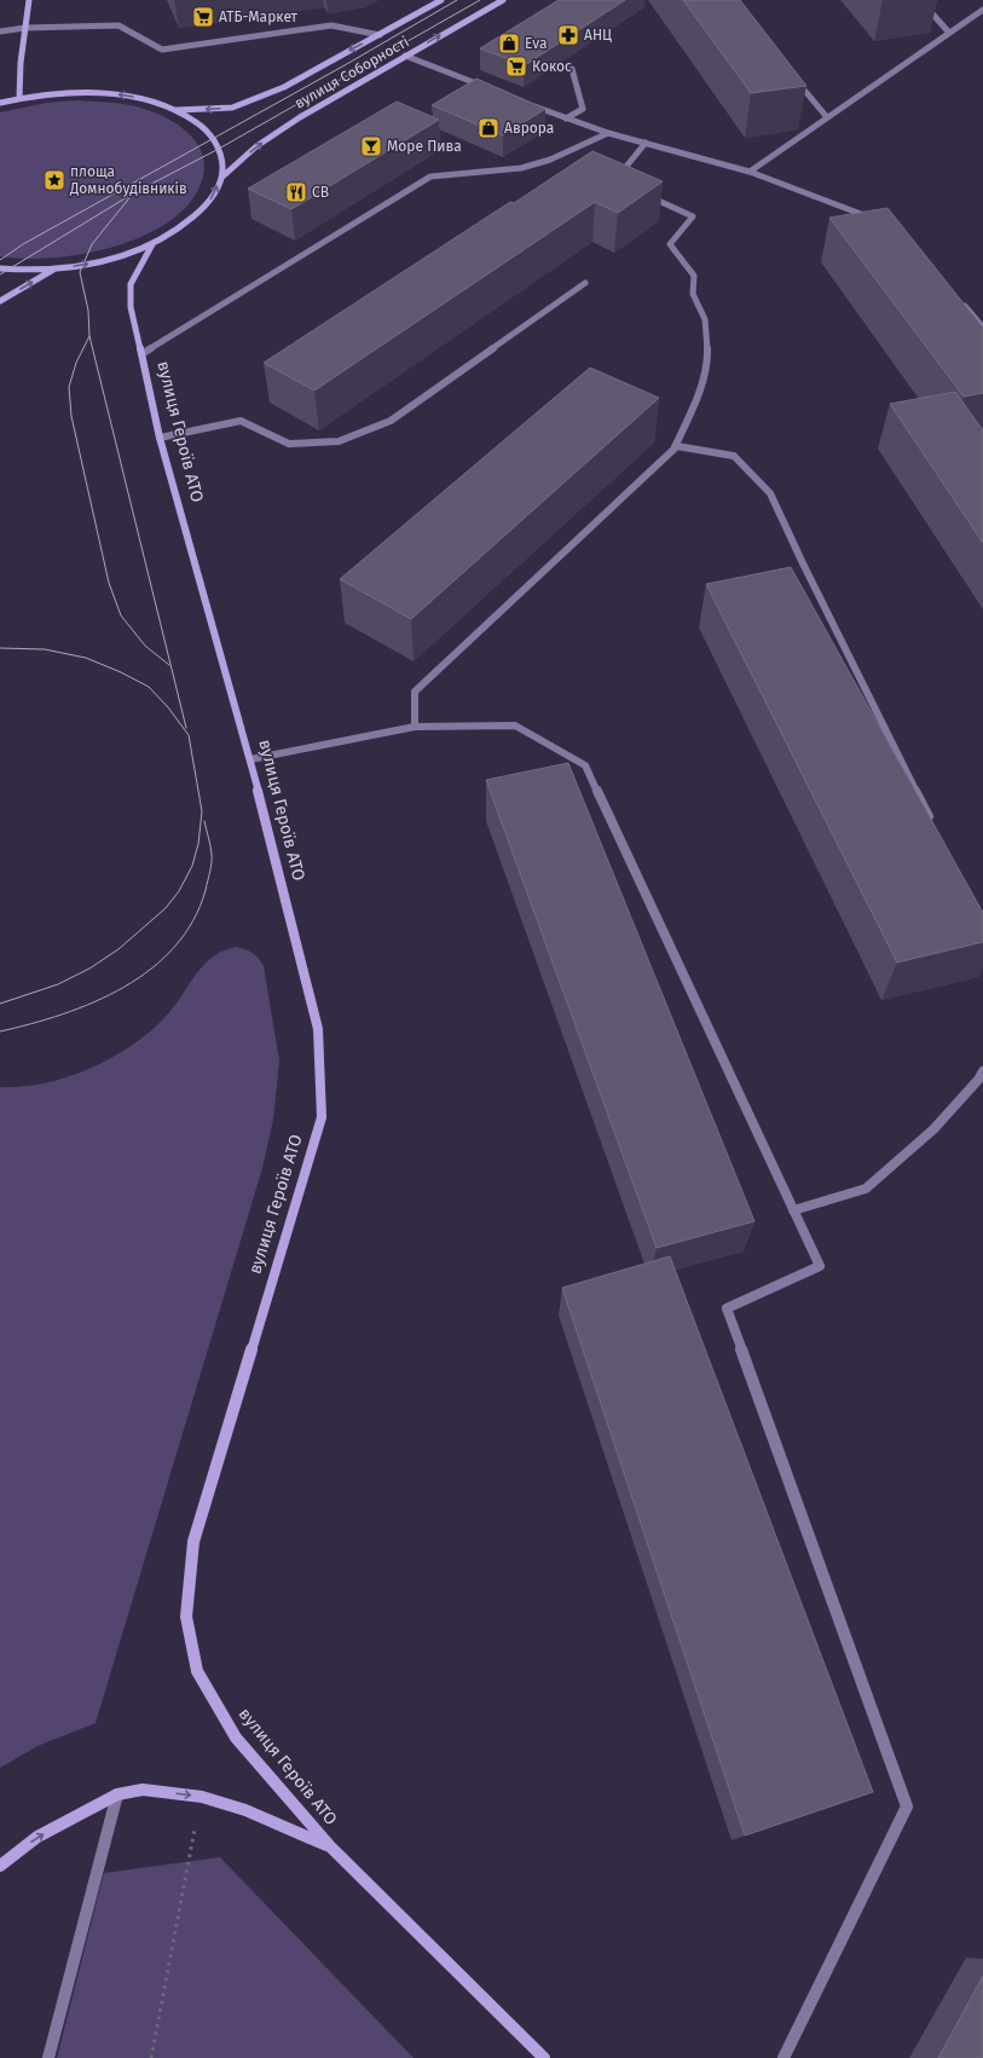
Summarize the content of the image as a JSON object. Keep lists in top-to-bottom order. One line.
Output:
{"streets":{"street":["вулиця Соборності","вулиця Героїв АТО"]},"places":{"supermarket":["АТБ-Маркет","Кокос"],"pharmacy":["АНЦ"],"shop":["Eva","Аврора"],"bar":["Море Пива"],"place":["площа Домнобудівників"],"restaurant":["СВ"]}}
